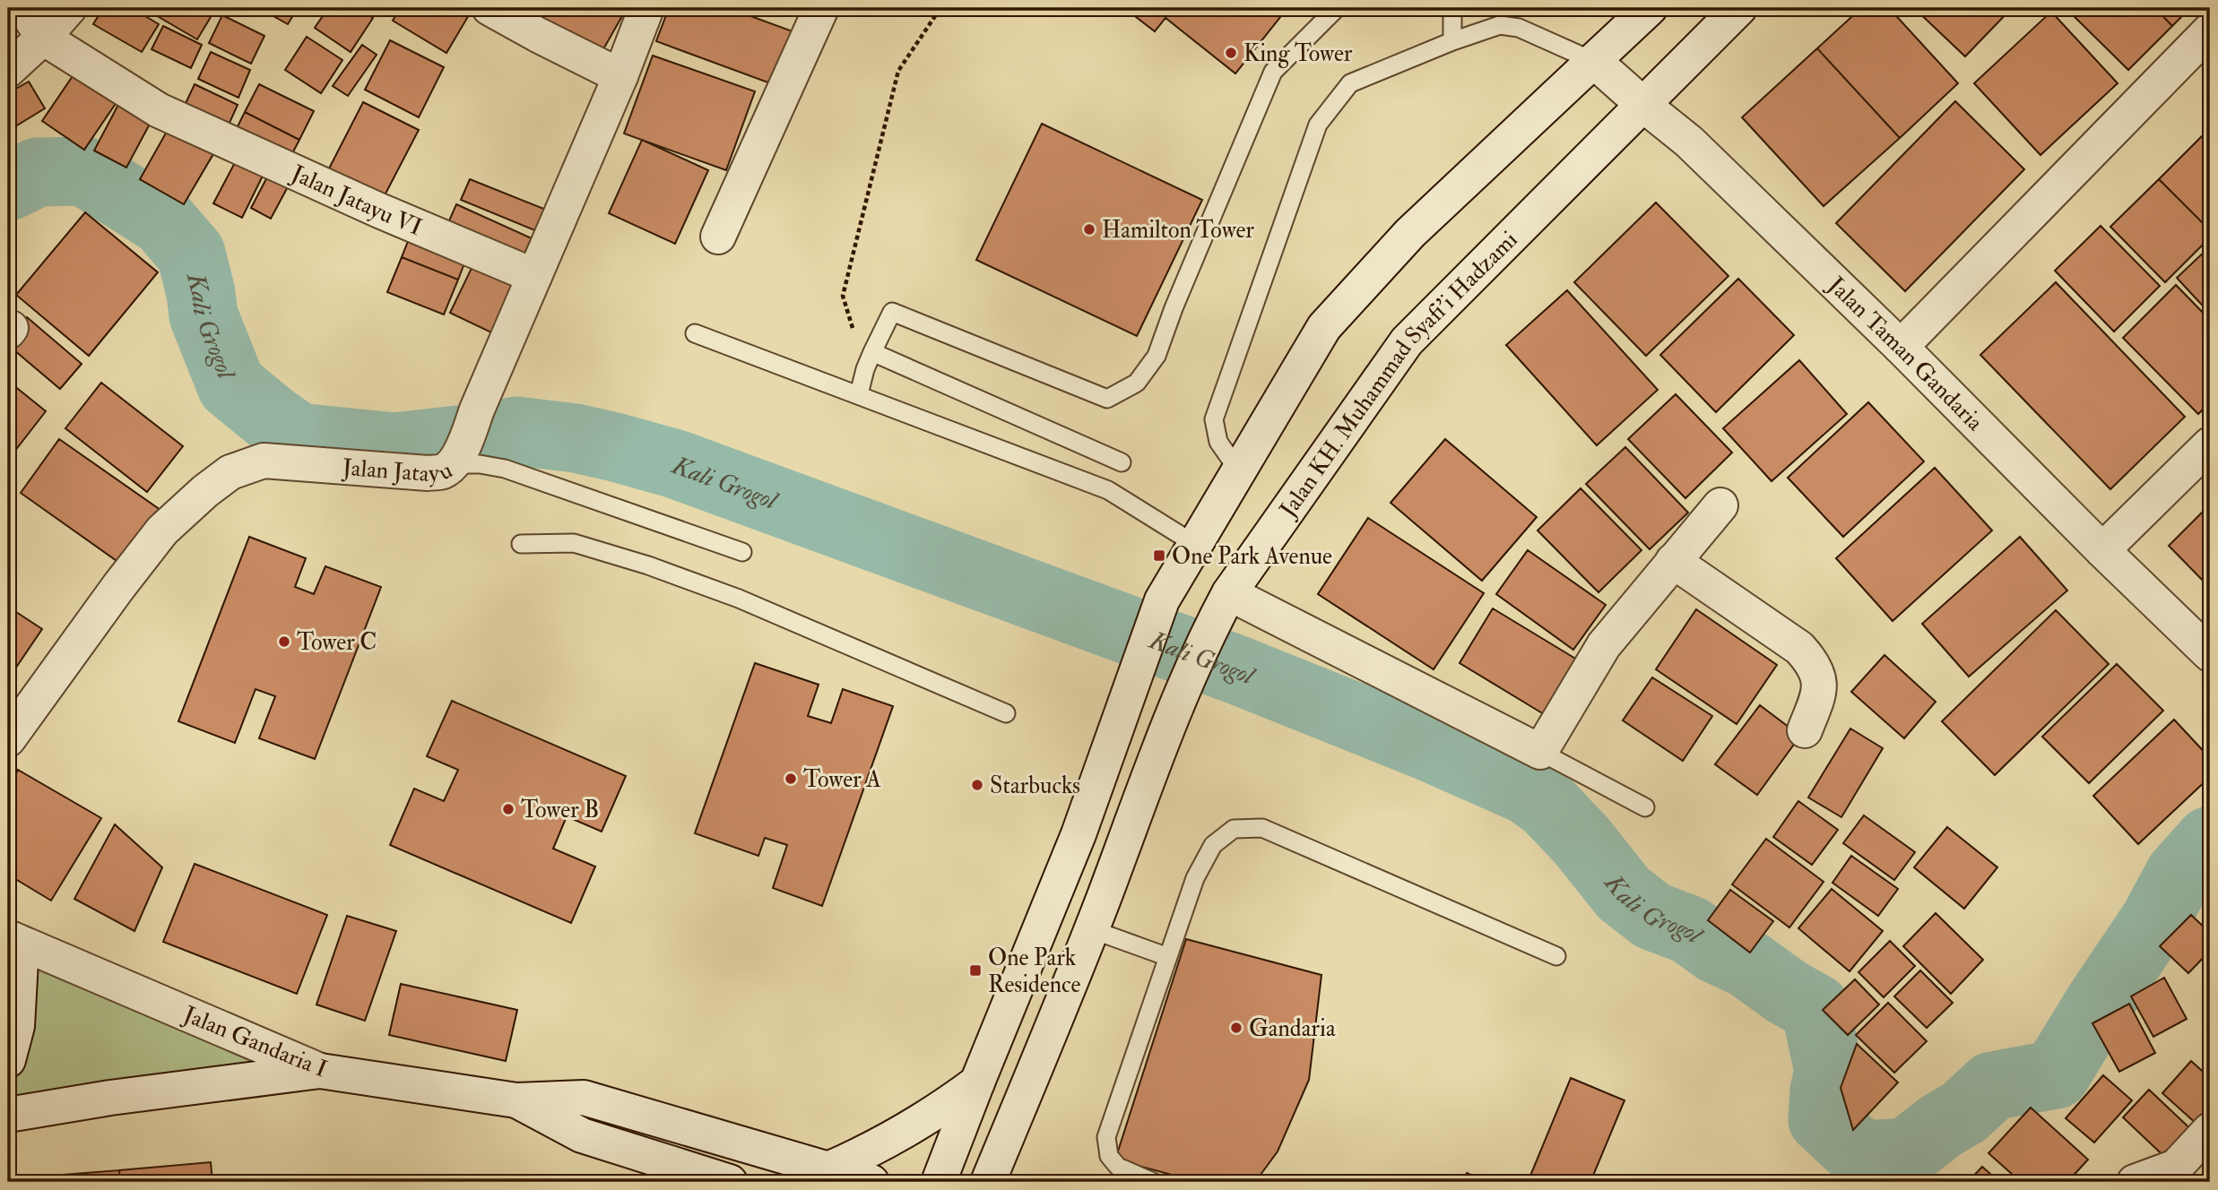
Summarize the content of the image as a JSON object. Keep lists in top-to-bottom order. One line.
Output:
{"streets":{"street":["Jalan Jatayu VI","Jalan Taman Gandaria","Jalan KH. Muhammad Syafi'i Hadzami","Jalan Jatayu","Jalan Gandaria I"]},"crossings":[["Jalan Jatayu VI","Jalan Jatayu"],["Jalan Taman Gandaria","Jalan KH. Muhammad Syafi'i Hadzami"]],"water":["Kali Grogol"],"places":{"other":["King Tower","Hamilton Tower","Tower C","Tower A","Starbucks","Tower B","Gandaria"],"transit":["One Park Avenue","One Park Residence"]}}
